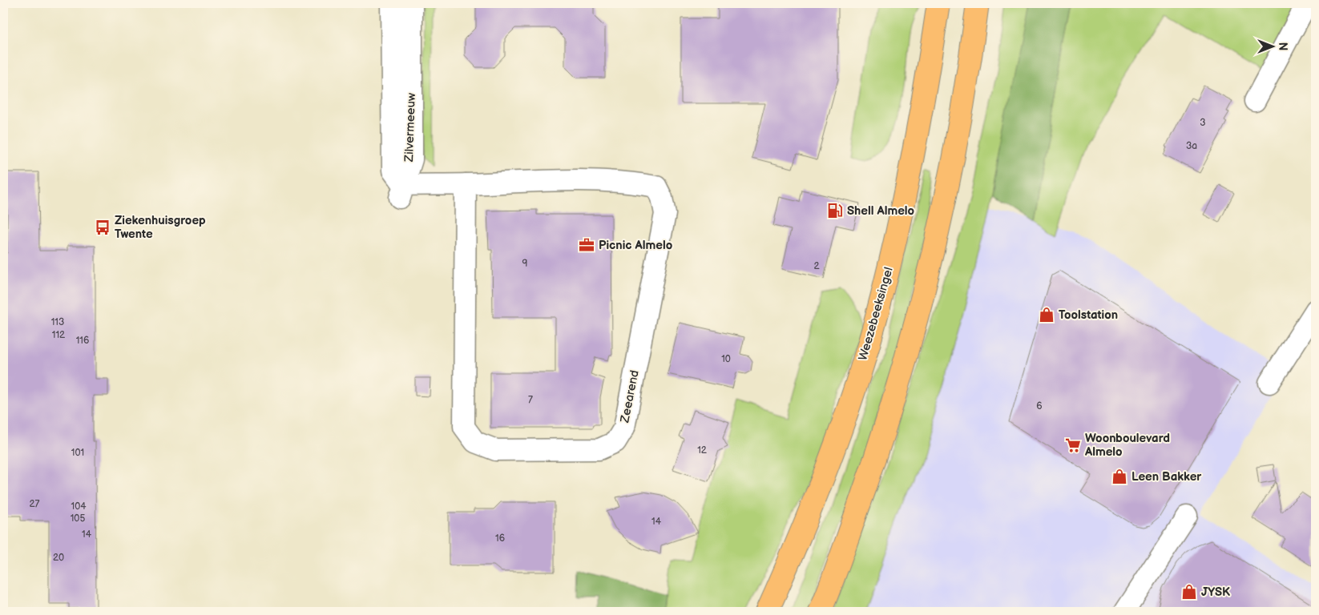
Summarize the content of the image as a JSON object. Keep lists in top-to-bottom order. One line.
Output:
{"streets":{"main road":["Weezebeeksingel"],"street":["Zilvermeeuw","Zeearend"]},"crossings":[["Zilvermeeuw","Zeearend"]],"places":{"fuel station":["Shell Almelo"],"bus stop":["Ziekenhuisgroep Twente"],"office":["Picnic Almelo"],"shop":["Toolstation","Leen Bakker","JYSK"],"supermarket":["Woonboulevard Almelo"]},"house_numbers":["3","3a","9","2","113","112","116","10","7","6","12","101","27","104","105","14","14","16","20"],"north":"right"}
